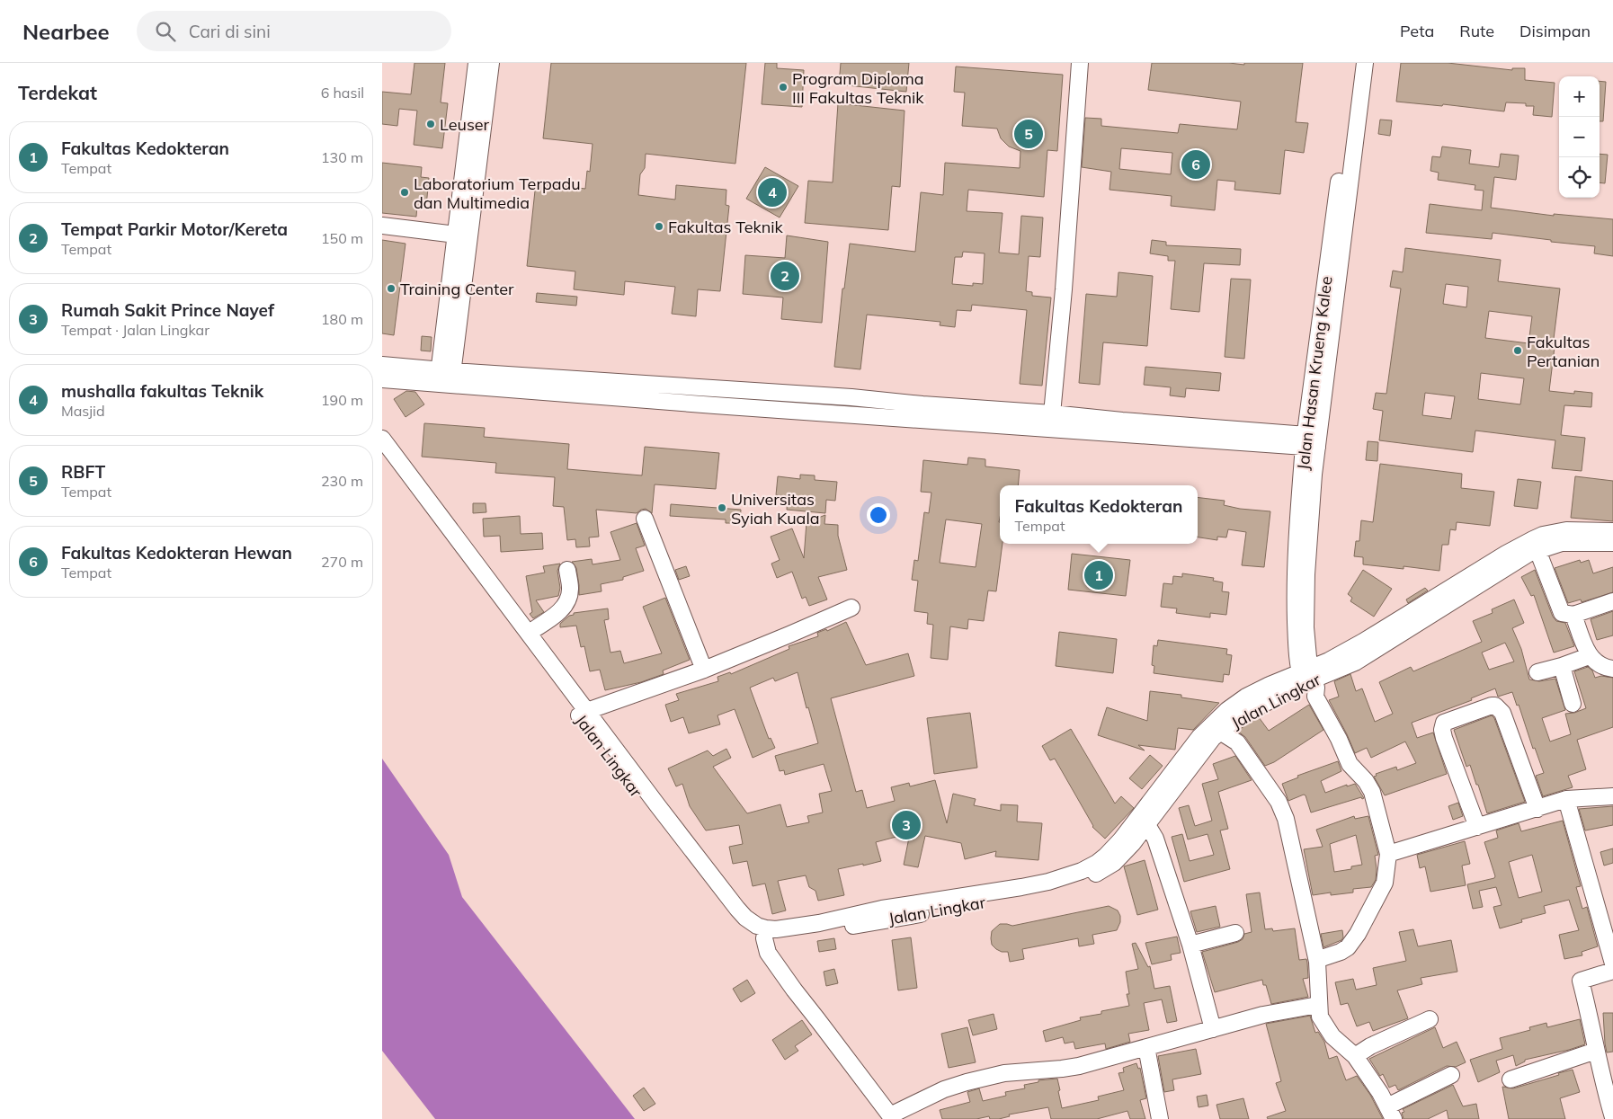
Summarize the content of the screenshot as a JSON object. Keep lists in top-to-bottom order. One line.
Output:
{"streets":{"street":["Jalan Hasan Krueng Kalee","Jalan Lingkar"]},"crossings":[["Jalan Hasan Krueng Kalee","Jalan Lingkar"]],"places":["Program Diploma III Fakultas Teknik","Leuser","Laboratorium Terpadu dan Multimedia","Fakultas Teknik","Training Center","Fakultas Pertanian","Universitas Syiah Kuala"],"page":{"header":"Nearbee","search":"Cari di sini","nav":["Peta","Rute","Disimpan"],"heading":["Terdekat","6 hasil"],"map_buttons":["+","−"],"pins":["5","6","4","2","1","3"],"list":[{"mark":"1","name":"Fakultas Kedokteran","note":"Tempat","value":"130 m"},{"mark":"2","name":"Tempat Parkir Motor/Kereta","note":"Tempat","value":"150 m"},{"mark":"3","name":"Rumah Sakit Prince Nayef","note":"Tempat · Jalan Lingkar","value":"180 m"},{"mark":"4","name":"mushalla fakultas Teknik","note":"Masjid","value":"190 m"},{"mark":"5","name":"RBFT","note":"Tempat","value":"230 m"},{"mark":"6","name":"Fakultas Kedokteran Hewan","note":"Tempat","value":"270 m"}],"popup":["Fakultas Kedokteran","Tempat"]}}
